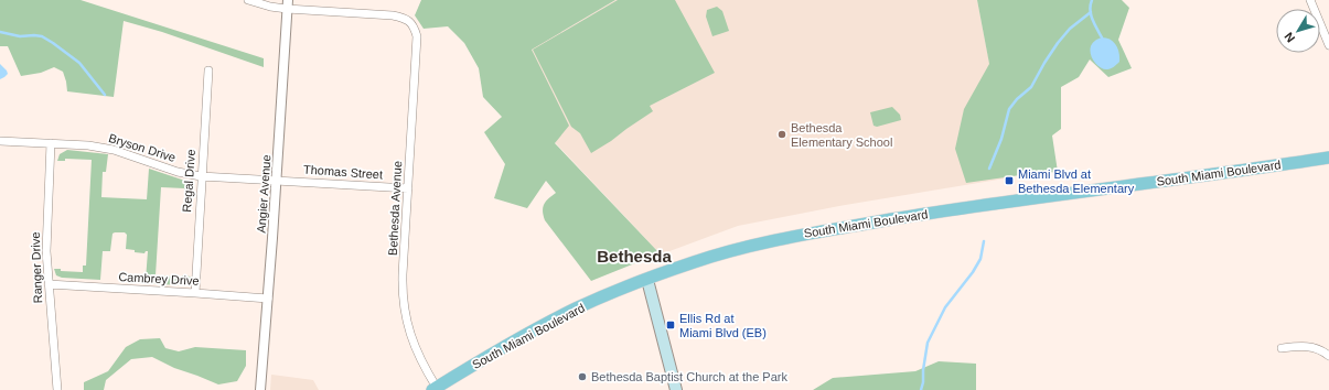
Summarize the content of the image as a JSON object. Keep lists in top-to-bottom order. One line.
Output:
{"streets":{"main road":["South Miami Boulevard"],"street":["Bryson Drive","Thomas Street","Regal Drive","Angier Avenue","Bethesda Avenue","Ranger Drive","Cambrey Drive"]},"crossings":[["Bryson Drive","Thomas Street"],["Bryson Drive","Regal Drive"],["Bryson Drive","Angier Avenue"],["Bryson Drive","Ranger Drive"],["Thomas Street","Angier Avenue"],["Thomas Street","Bethesda Avenue"],["South Miami Boulevard","Bethesda Avenue"],["Regal Drive","Cambrey Drive"],["Angier Avenue","Bethesda Avenue"],["Angier Avenue","Cambrey Drive"],["Ranger Drive","Cambrey Drive"]],"districts":["Bethesda"],"places":{"other":["Bethesda Elementary School","Bethesda Baptist Church at the Park"],"transit":["Miami Blvd at Bethesda Elementary","Ellis Rd at Miami Blvd (EB)"]},"north":"bottom left"}
